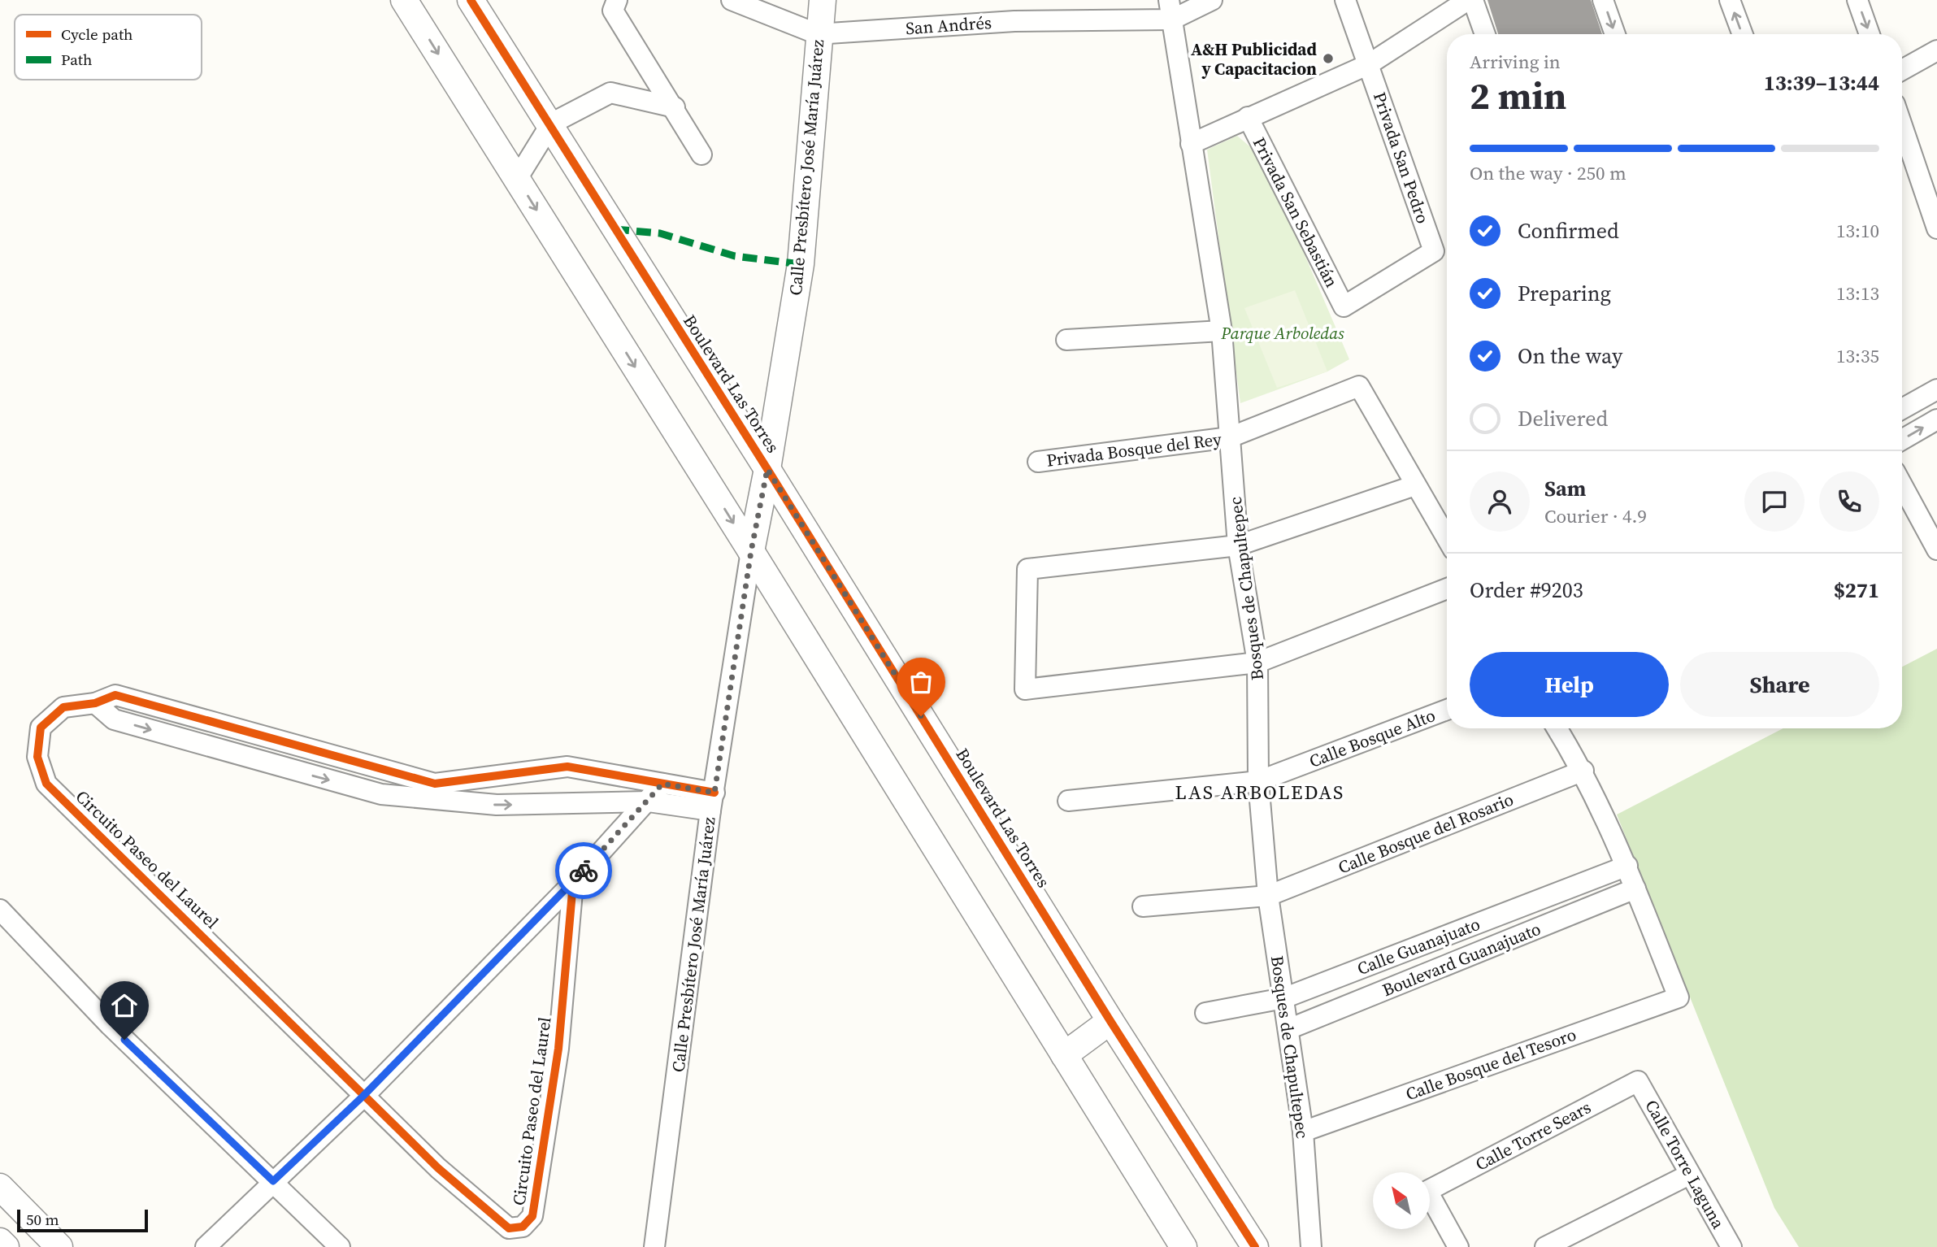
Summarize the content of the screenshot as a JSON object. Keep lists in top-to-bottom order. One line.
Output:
{"streets":{"street":["San Andrés","Privada San Pedro","Calle Presbítero José María Juárez","Privada San Sebastián","Boulevard Las Torres","Privada Bosque del Rey","Bosques de Chapultepec","Calle Bosque Alto","Calle Bosque del Rosario","Circuito Paseo del Laurel","Calle Guanajuato","Boulevard Guanajuato","Calle Bosque del Tesoro","Calle Torre Sears","Calle Torre Laguna"]},"crossings":[["San Andrés","Calle Presbítero José María Juárez"],["San Andrés","Bosques de Chapultepec"],["Privada San Pedro","Privada San Sebastián"],["Calle Presbítero José María Juárez","Boulevard Las Torres"],["Calle Presbítero José María Juárez","Circuito Paseo del Laurel"],["Privada Bosque del Rey","Bosques de Chapultepec"],["Bosques de Chapultepec","Calle Bosque Alto"],["Bosques de Chapultepec","Calle Bosque del Rosario"],["Bosques de Chapultepec","Calle Guanajuato"],["Bosques de Chapultepec","Boulevard Guanajuato"],["Bosques de Chapultepec","Calle Bosque del Tesoro"],["Boulevard Guanajuato","Calle Bosque del Tesoro"],["Calle Torre Sears","Calle Torre Laguna"]],"districts":["LAS ARBOLEDAS"],"parks":["Parque Arboledas"],"places":["A&H Publicidad y Capacitacion"],"legend":["Cycle path","Path"],"scale_bar":"50 m","north":"top left","page":{"heading":["2 min","Arriving in","13:39–13:44"],"panel":["Sam","Courier · 4.9","Order #9203","$271"],"bar":"On the way · 250 m","list":[["Confirmed","13:10"],["Preparing","13:13"],["On the way","13:35"],"Delivered"],"buttons":["Help","Share"],"scale":"50 m"}}
